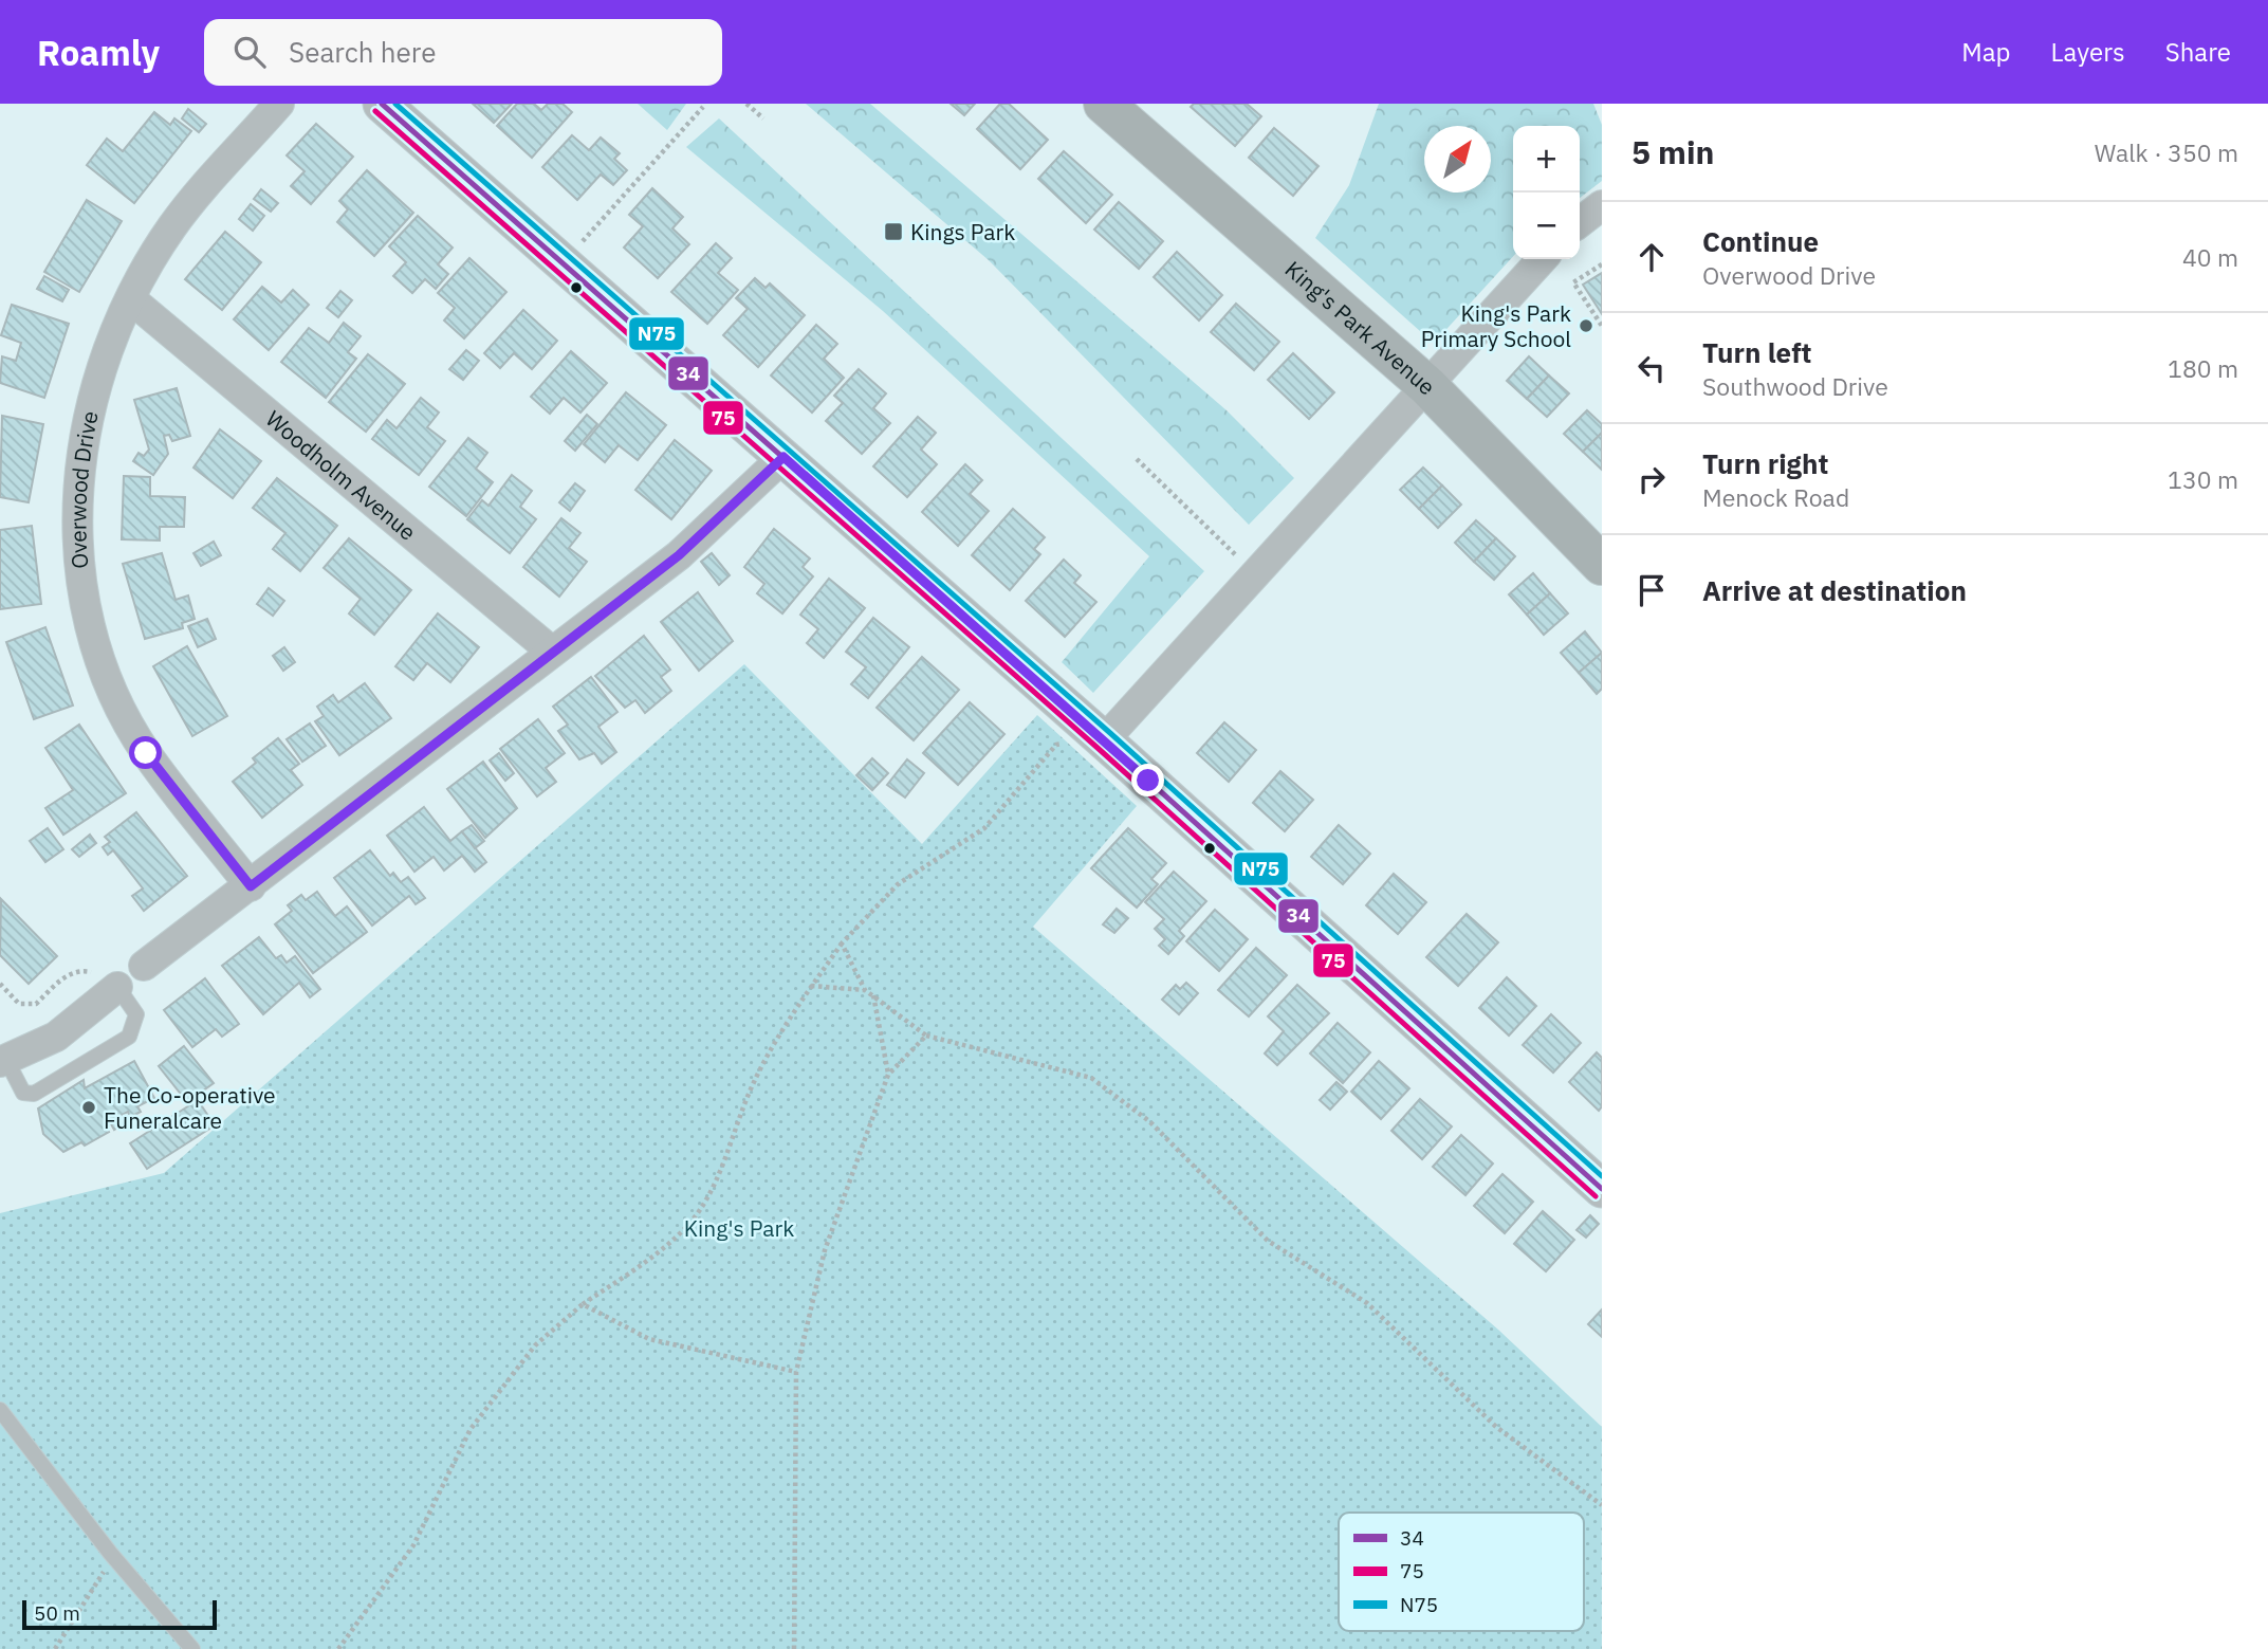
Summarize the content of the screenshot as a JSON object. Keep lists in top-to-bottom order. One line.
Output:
{"streets":{"main road":["King's Park Avenue"],"street":["Woodholm Avenue","Overwood Drive"]},"crossings":[["Woodholm Avenue","Overwood Drive"]],"parks":["King's Park"],"places":{"transit":["Kings Park"],"other":["King's Park Primary School","The Co-operative Funeralcare"]},"lines":["transit line 34","transit line N75","transit line 75"],"legend":["34","75","N75"],"scale_bar":"50 m","north":"top right","page":{"header":"Roamly","search":"Search here","nav":["Map","Layers","Share"],"heading":["5 min","Walk · 350 m"],"map_buttons":["+","−"],"list":[["Continue","Overwood Drive","40 m"],["Turn left","Southwood Drive","180 m"],["Turn right","Menock Road","130 m"],"Arrive at destination"],"scale":"50 m"}}
